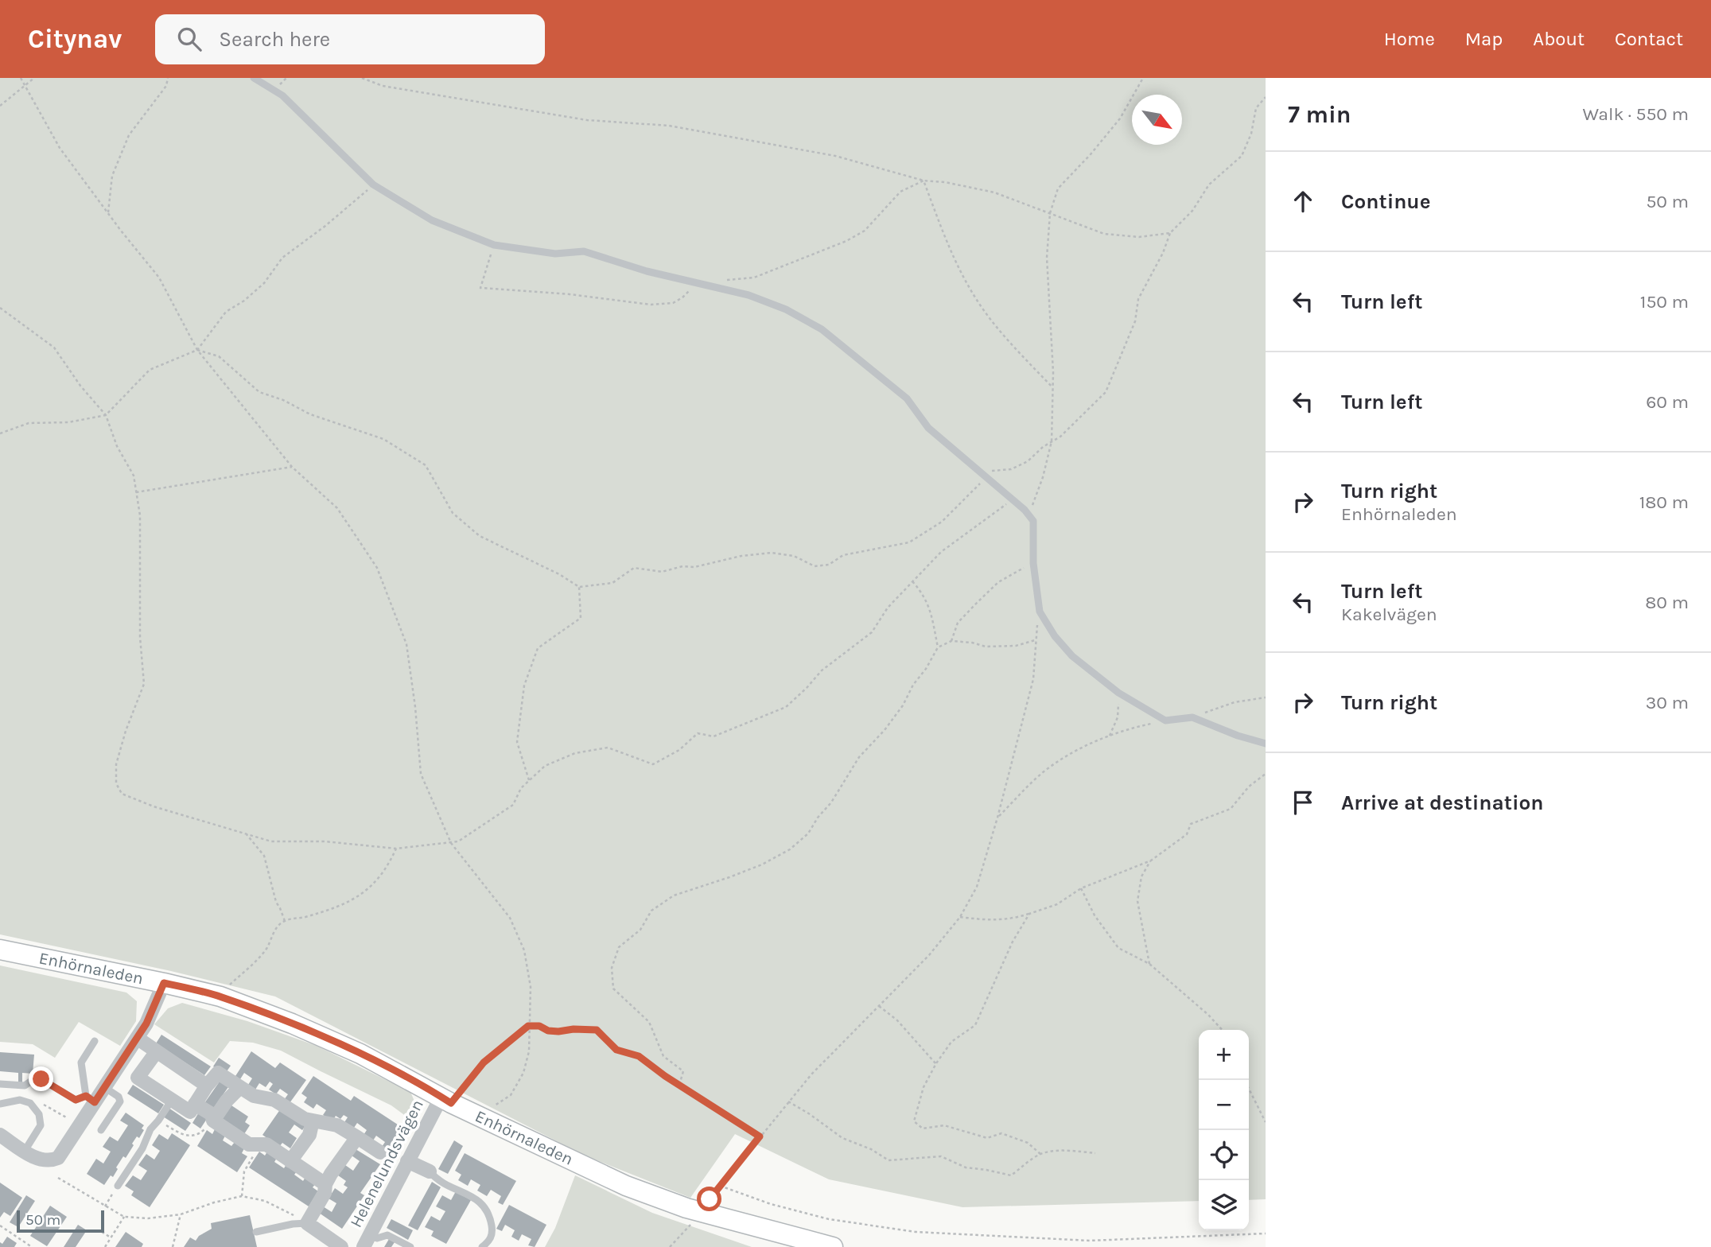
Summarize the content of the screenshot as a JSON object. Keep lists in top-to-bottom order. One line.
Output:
{"streets":{"street":["Enhörnaleden","Helenelundsvägen"]},"crossings":[["Enhörnaleden","Helenelundsvägen"]],"scale_bar":"50 m","north":"bottom right","page":{"header":"Citynav","search":"Search here","nav":["Home","Map","About","Contact"],"heading":["7 min","Walk · 550 m"],"list":[["Continue","50 m"],["Turn left","150 m"],["Turn left","60 m"],["Turn right","Enhörnaleden","180 m"],["Turn left","Kakelvägen","80 m"],["Turn right","30 m"],"Arrive at destination"],"map_buttons":["+","−"],"scale":"50 m"}}
